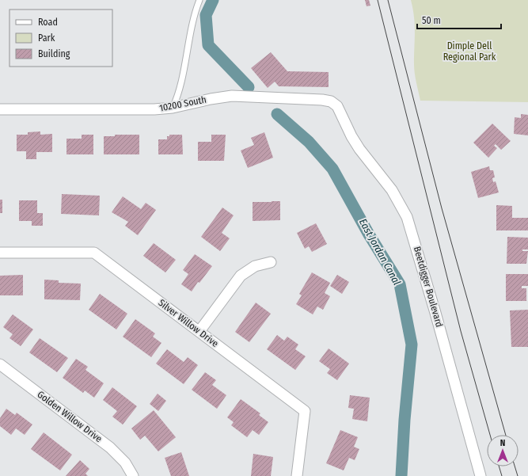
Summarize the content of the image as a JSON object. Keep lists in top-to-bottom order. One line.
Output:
{"streets":{"street":["10200 South","Beetdigger Boulevard","Silver Willow Drive","Golden Willow Drive"]},"crossings":[["10200 South","Beetdigger Boulevard"]],"water":["East Jordan Canal"],"parks":["Dimple Dell Regional Park"],"legend":["Road","Park","Building"],"scale_bar":"50 m","north":"top"}
